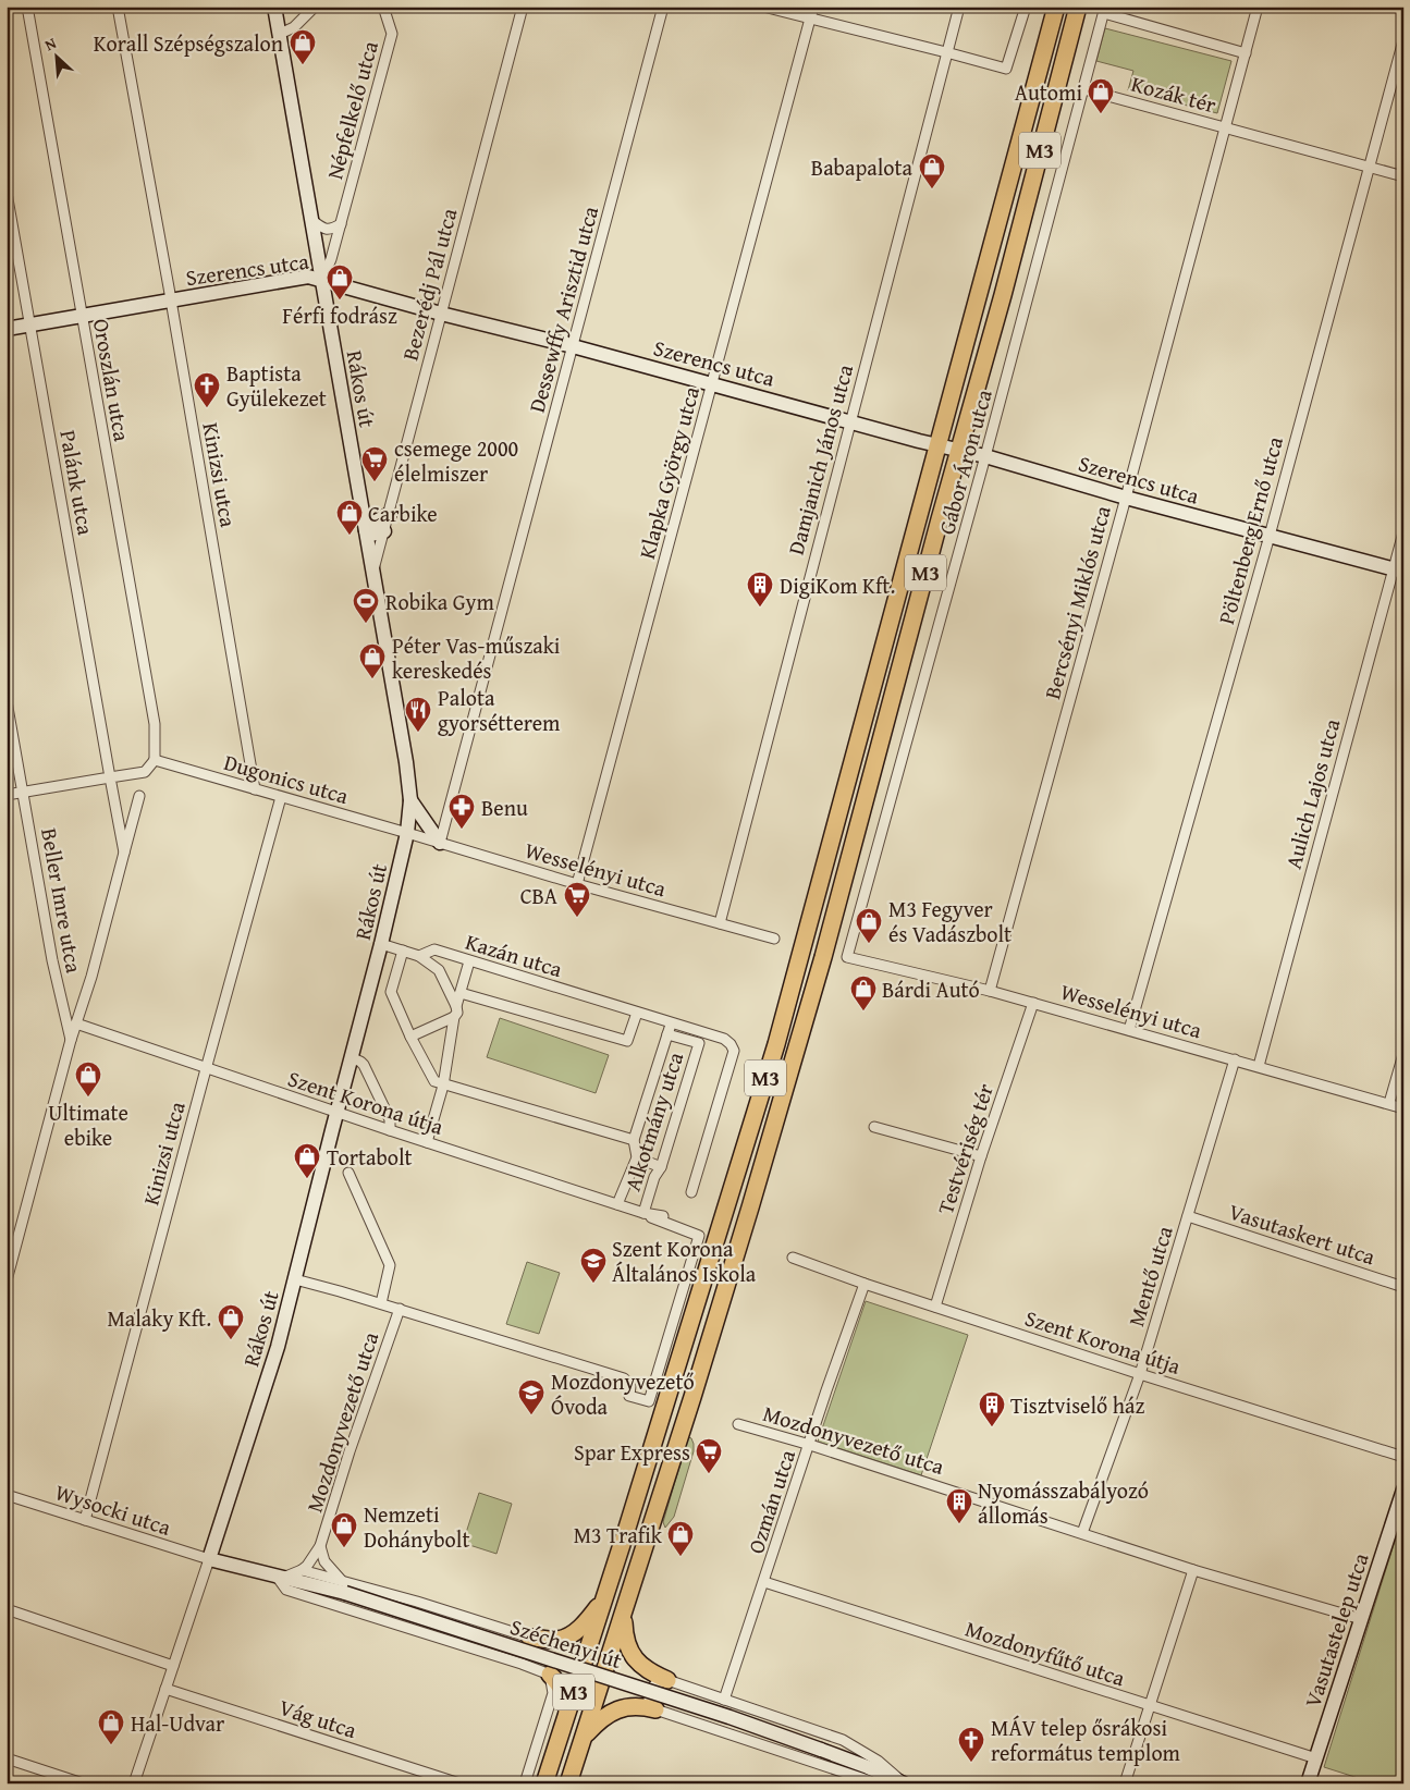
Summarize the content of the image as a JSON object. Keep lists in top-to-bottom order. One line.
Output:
{"streets":{"main road":["M3"],"street":["Kozák tér","Népfelkelő utca","Szerencs utca","Bezerédj Pál utca","Dessewffy Arisztid utca","Oroszlán utca","Rákos út","Damjanich János utca","Gábor Áron utca","Klapka György utca","Kinizsi utca","Palánk utca","Pöltenberg Ernő utca","Bercsényi Miklós utca","Dugonics utca","Aulich Lajos utca","Wesselényi utca","Beller Imre utca","Kazán utca","Szent Korona útja","Alkotmány utca","Testvériség tér","Vasutaskert utca","Mentő utca","Mozdonyvezető utca","Ozmán utca","Wysocki utca","Vasutastelep utca","Széchenyi út","Mozdonyfűtő utca","Vág utca"]},"crossings":[["Kozák tér","Gábor Áron utca"],["Kozák tér","Bercsényi Miklós utca"],["Népfelkelő utca","Szerencs utca"],["Népfelkelő utca","Rákos út"],["M3","Szerencs utca"],["Szerencs utca","Bezerédj Pál utca"],["Szerencs utca","Dessewffy Arisztid utca"],["Szerencs utca","Oroszlán utca"],["Szerencs utca","Rákos út"],["Szerencs utca","Damjanich János utca"],["Szerencs utca","Gábor Áron utca"],["Szerencs utca","Klapka György utca"],["Szerencs utca","Kinizsi utca"],["Szerencs utca","Palánk utca"],["Szerencs utca","Pöltenberg Ernő utca"],["Szerencs utca","Bercsényi Miklós utca"],["Szerencs utca","Aulich Lajos utca"],["Bezerédj Pál utca","Rákos út"],["Dessewffy Arisztid utca","Wesselényi utca"],["Oroszlán utca","Dugonics utca"],["Rákos út","Dugonics utca"],["Rákos út","Wesselényi utca"],["Rákos út","Kazán utca"],["Rákos út","Szent Korona útja"],["Rákos út","Mozdonyvezető utca"],["Rákos út","Wysocki utca"],["Rákos út","Széchenyi út"],["Rákos út","Vág utca"],["Damjanich János utca","Wesselényi utca"],["Gábor Áron utca","Wesselényi utca"],["Klapka György utca","Wesselényi utca"],["Kinizsi utca","Dugonics utca"],["Kinizsi utca","Szent Korona útja"],["Kinizsi utca","Wysocki utca"],["Palánk utca","Beller Imre utca"],["Pöltenberg Ernő utca","Wesselényi utca"],["Bercsényi Miklós utca","Wesselényi utca"],["Dugonics utca","Wesselényi utca"],["Aulich Lajos utca","Wesselényi utca"],["Wesselényi utca","Testvériség tér"],["Wesselényi utca","Mentő utca"],["Beller Imre utca","Szent Korona útja"],["Kazán utca","Alkotmány utca"],["Szent Korona útja","Alkotmány utca"],["Szent Korona útja","Testvériség tér"],["Szent Korona útja","Mentő utca"],["Szent Korona útja","Mozdonyvezető utca"],["Szent Korona útja","Ozmán utca"],["Vasutaskert utca","Mentő utca"],["Mentő utca","Mozdonyvezető utca"],["Mozdonyvezető utca","Ozmán utca"],["Mozdonyvezető utca","Vasutastelep utca"],["Mozdonyvezető utca","Széchenyi út"],["Ozmán utca","Mozdonyfűtő utca"],["Wysocki utca","Széchenyi út"],["Vasutastelep utca","Mozdonyfűtő utca"]],"places":{"shop":["Korall Szépségszalon","Automi","Babapalota","Férfi fodrász","Carbike","Péter Vas-műszaki kereskedés","M3 Fegyver és Vadászbolt","Bárdi Autó","Ultimate ebike","Tortabolt","Malaky Kft.","Nemzeti Dohánybolt","M3 Trafik","Hal-Udvar"],"church":["Baptista Gyülekezet","MÁV telep ősrákosi református templom"],"supermarket":["csemege 2000 élelmiszer","CBA","Spar Express"],"building":["DigiKom Kft.","Tisztviselő ház","Nyomásszabályozó állomás"],"sports":["Robika Gym"],"restaurant":["Palota gyorsétterem"],"pharmacy":["Benu"],"school or university":["Szent Korona Általános Iskola","Mozdonyvezető Óvoda"]},"north":"top left"}
